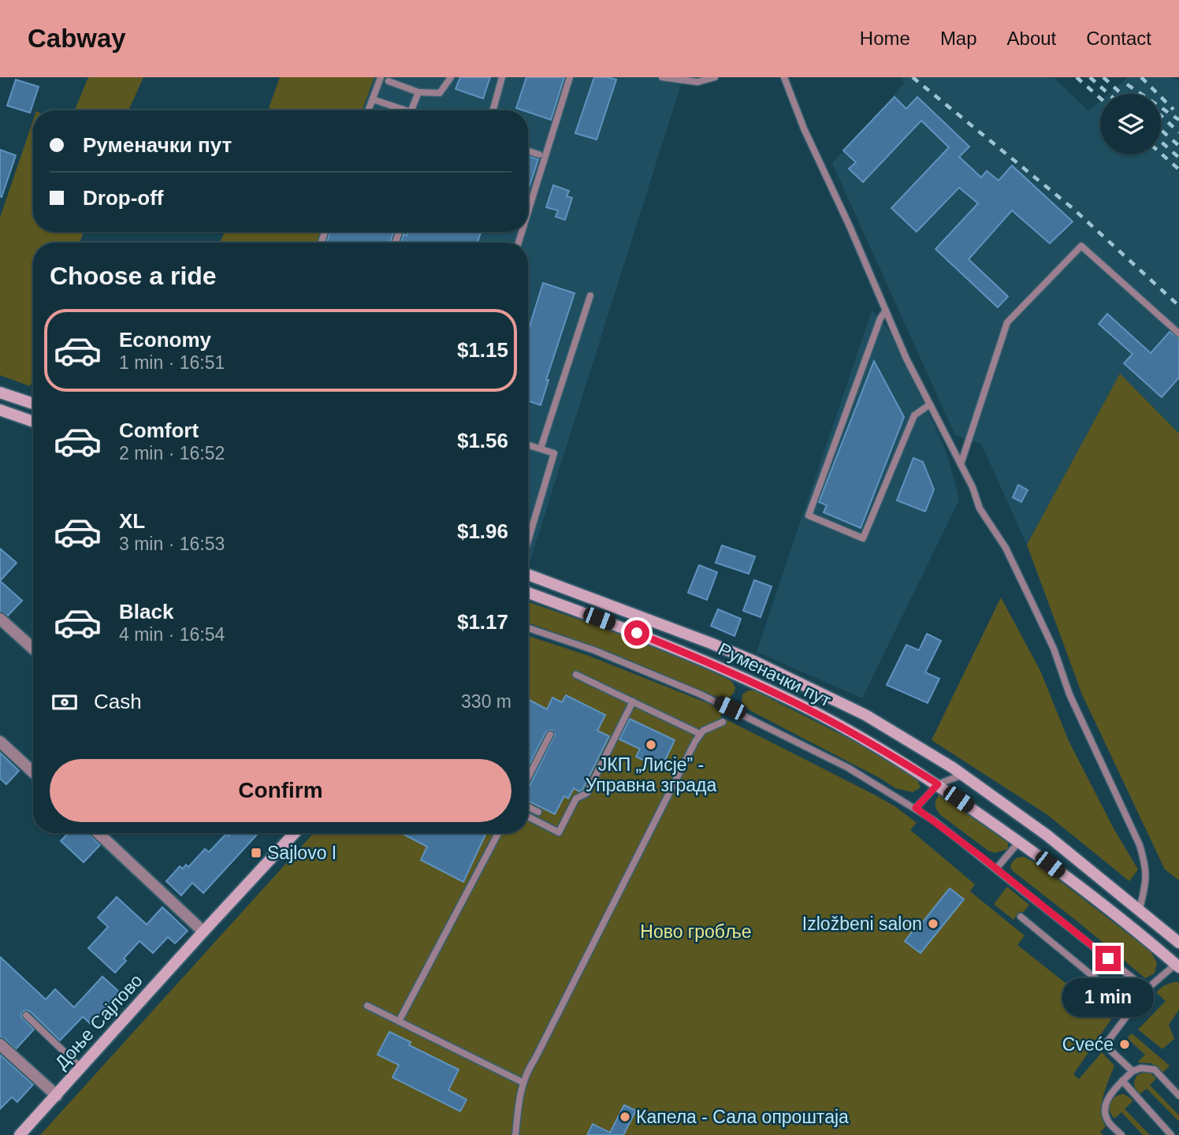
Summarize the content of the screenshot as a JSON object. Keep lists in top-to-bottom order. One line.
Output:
{"streets":{"main road":["Руменачки пут","Доње Сајлово"]},"parks":["Ново гробље"],"places":{"other":["ЈКП „Лисје” - Управна зграда","Izložbeni salon","Cveće","Капела - Сала опроштаја"],"transit":["Sajlovo I"]},"page":{"header":"Cabway","nav":["Home","Map","About","Contact"],"banner":["Руменачки пут","Drop-off"],"heading":"Choose a ride","list":[{"name":"Economy","note":"1 min · 16:51","value":"$1.15"},{"name":"Comfort","note":"2 min · 16:52","value":"$1.56"},{"name":"XL","note":"3 min · 16:53","value":"$1.96"},{"name":"Black","note":"4 min · 16:54","value":"$1.17"}],"pay":["Cash","330 m"],"buttons":"Confirm","bubble":"1 min"}}
